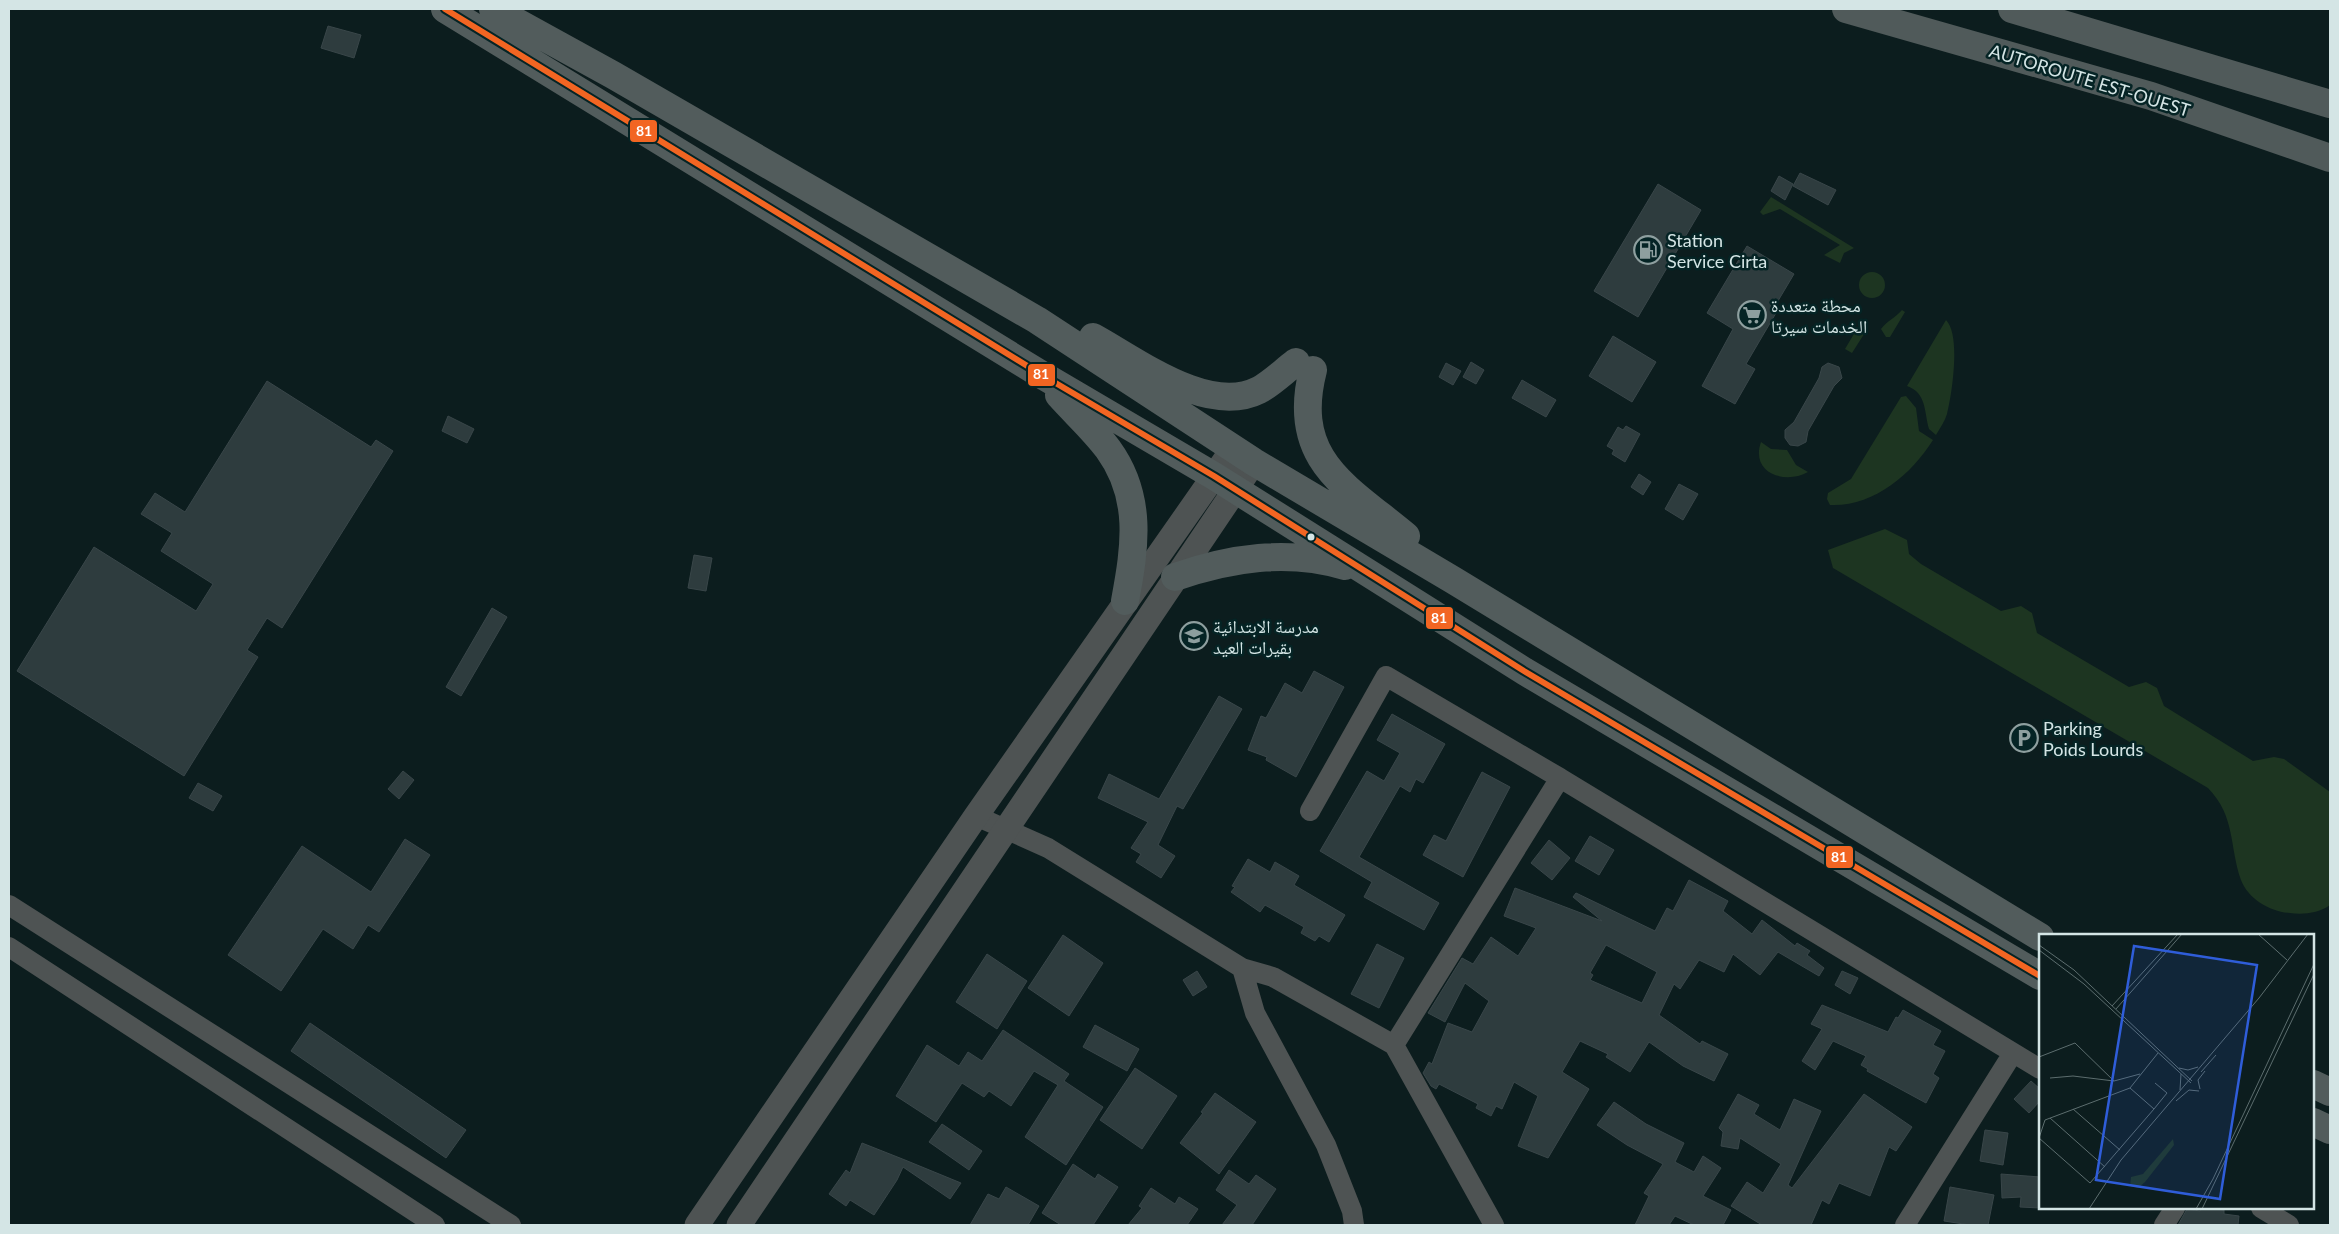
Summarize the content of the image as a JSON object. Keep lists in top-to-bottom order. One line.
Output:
{"streets":{"highway":["AUTOROUTE EST-OUEST"]},"places":{"fuel station":["Station Service Cirta"],"supermarket":["محطة متعددة الخدمات سيرتا"],"school or university":["مدرسة الابتدائية بقيرات العيد"],"parking":["Parking Poids Lourds"]},"lines":["transit line 81"]}
